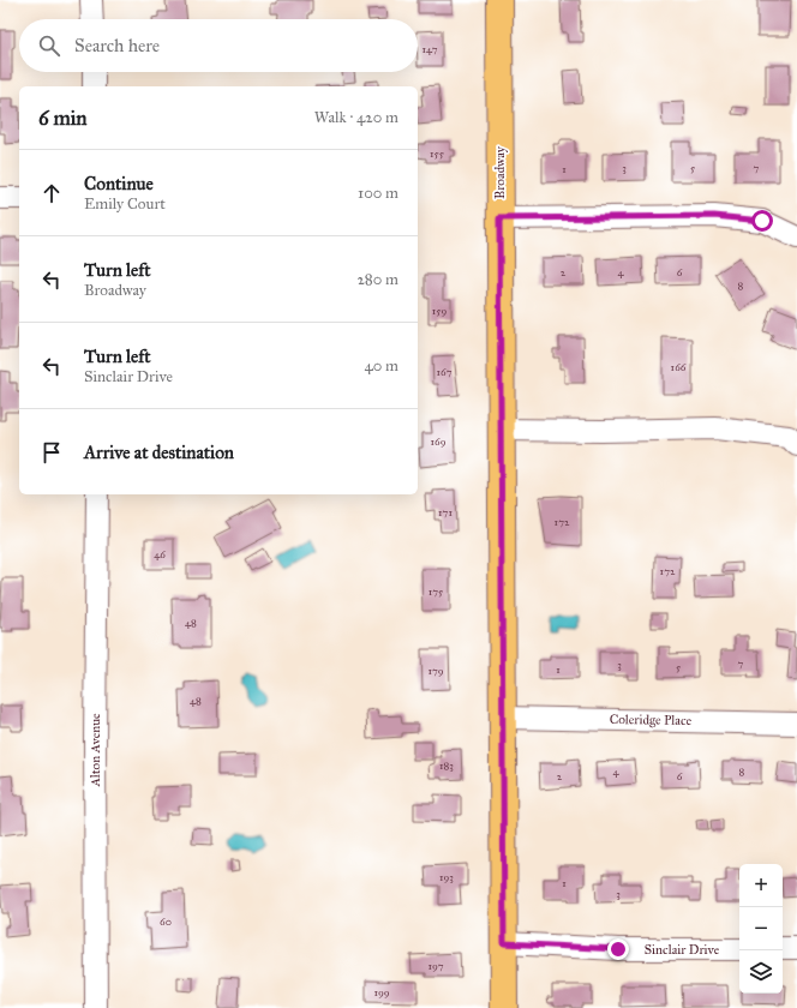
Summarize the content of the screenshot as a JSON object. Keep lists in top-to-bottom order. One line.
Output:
{"streets":{"main road":["Broadway"],"street":["Coleridge Place","Alton Avenue","Sinclair Drive"]},"crossings":[["Broadway","Coleridge Place"],["Broadway","Sinclair Drive"]],"house_numbers":["147","155","3","5","7","1","2","4","6","8","159","166","167","169","171","172","46","172","175","48","7","3","5","1","179","48","183","4","8","2","6","193","1","3","60","197","199"],"page":{"search":"Search here","heading":["6 min","Walk · 420 m"],"list":[["Continue","Emily Court","100 m"],["Turn left","Broadway","280 m"],["Turn left","Sinclair Drive","40 m"],"Arrive at destination"],"map_buttons":["+","−"]}}
